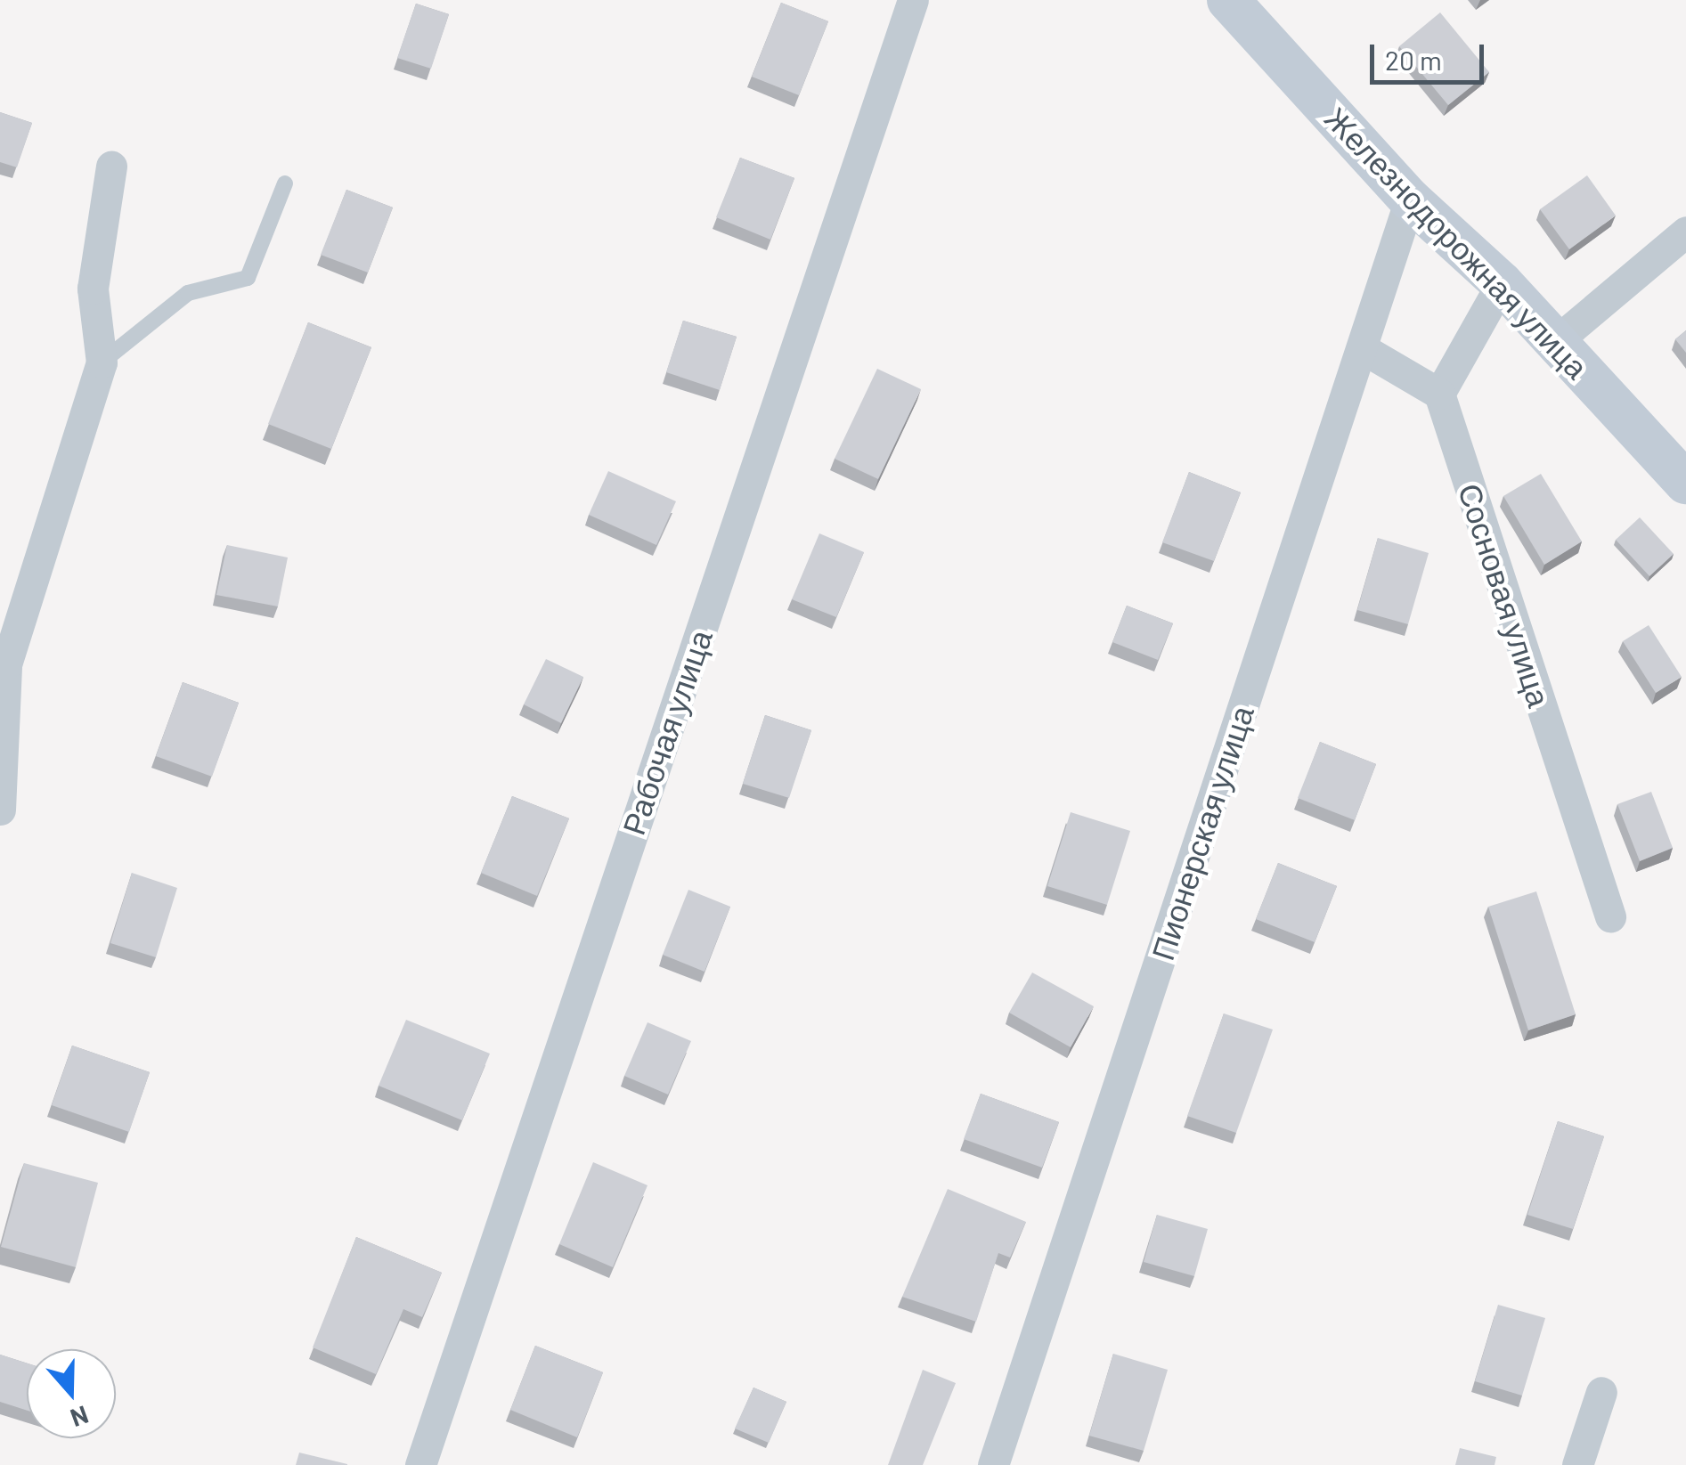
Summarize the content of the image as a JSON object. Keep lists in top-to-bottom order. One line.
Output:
{"streets":{"street":["Железнодорожная улица","Сосновая улица","Рабочая улица","Пионерская улица"]},"crossings":[["Железнодорожная улица","Пионерская улица"]],"scale_bar":"20 m","north":"bottom"}
